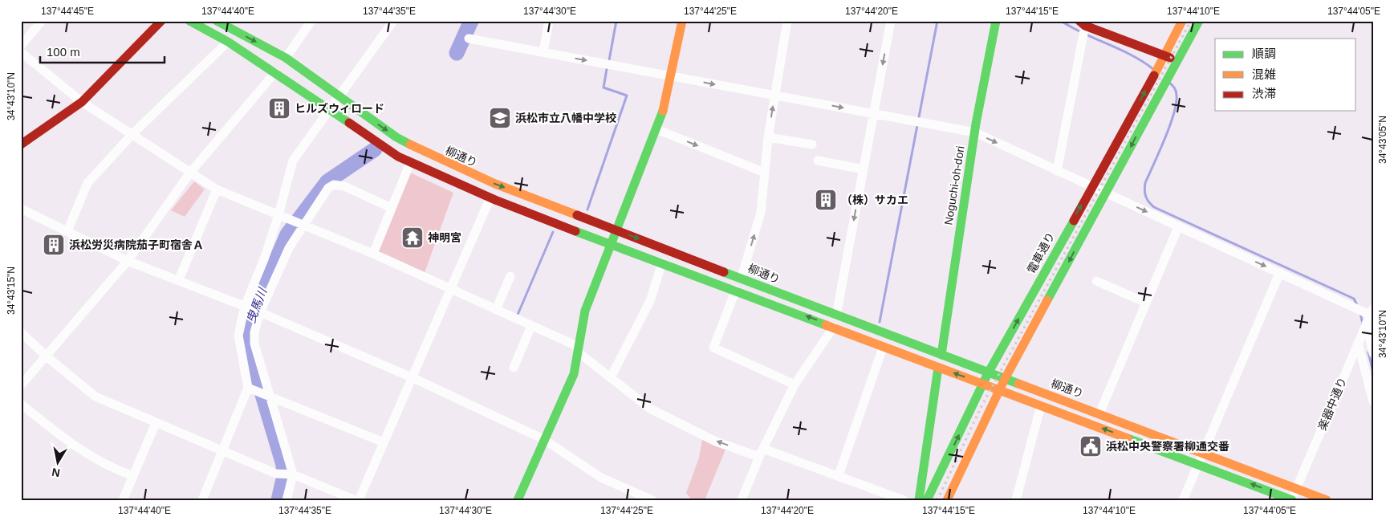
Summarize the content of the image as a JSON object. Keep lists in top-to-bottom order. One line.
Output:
{"streets":{"street":["柳通り","Noguchi-oh-dori","電車通り","楽器中通り"]},"crossings":[["柳通り","Noguchi-oh-dori"],["柳通り","電車通り"],["柳通り","楽器中通り"]],"water":["曳馬川"],"places":{"building":["ヒルズウィロード","（株）サカエ","浜松労災病院茄子町宿舎Ａ"],"school or university":["浜松市立八幡中学校"],"temple":["神明宮"],"public building":["浜松中央警察署柳通交番"]},"legend":["順調","混雑","渋滞"],"scale_bar":"100 m","north":"bottom","coordinates":["137°44'45\"E","137°44'40\"E","137°44'35\"E","137°44'30\"E","137°44'25\"E","137°44'20\"E","137°44'15\"E","137°44'10\"E","137°44'05\"E","34°43'10\"N","34°43'05\"N","34°43'15\"N"]}
